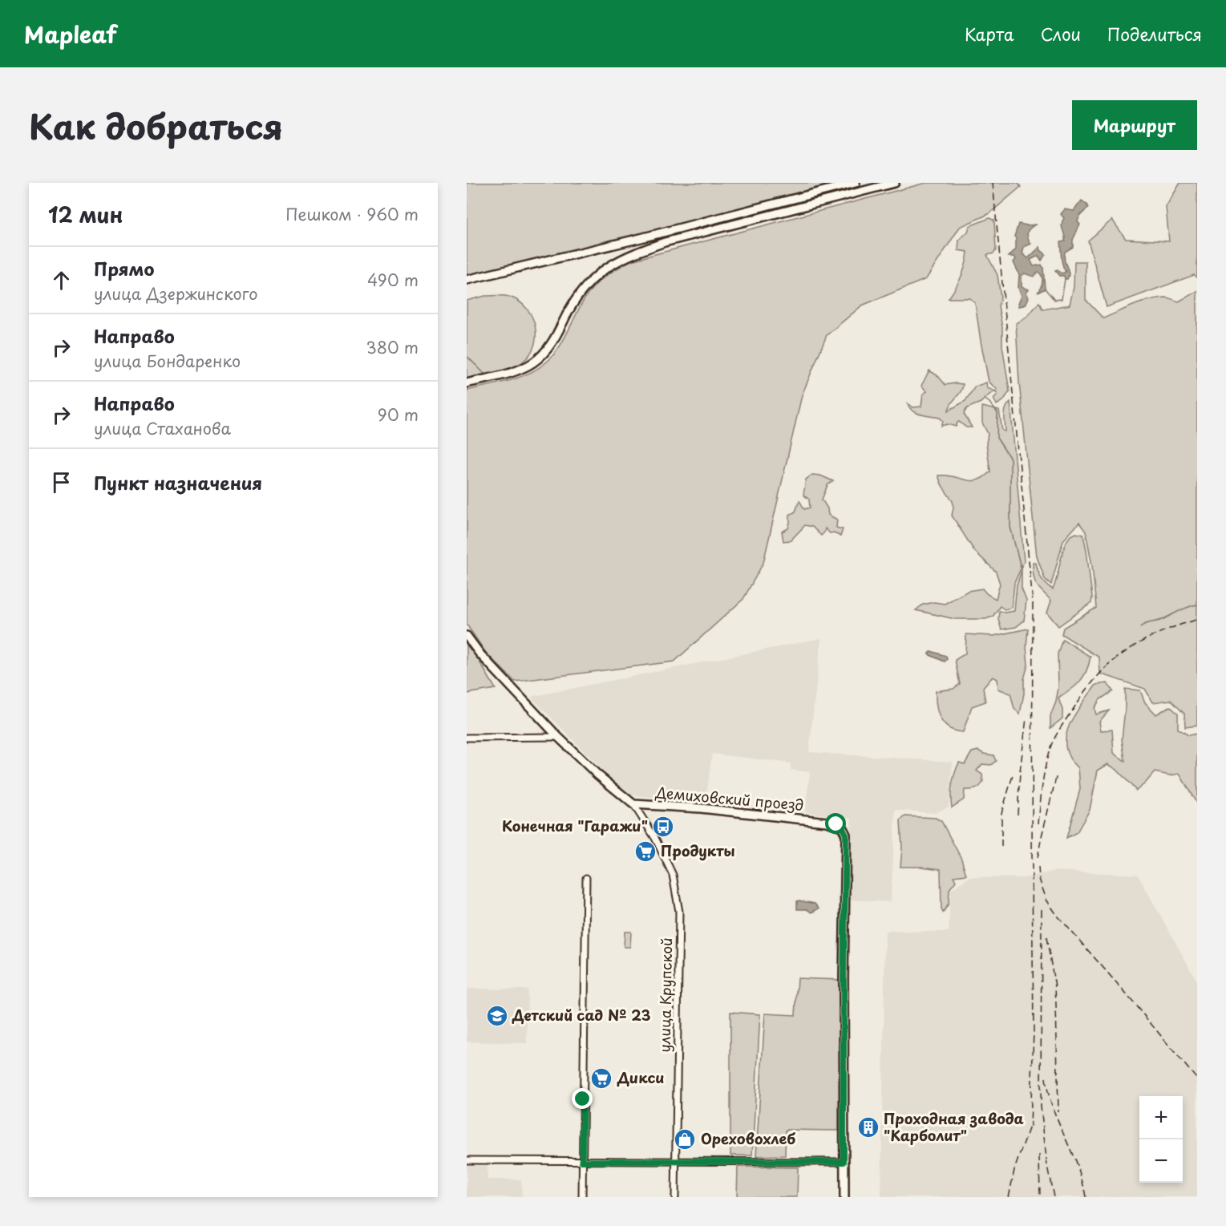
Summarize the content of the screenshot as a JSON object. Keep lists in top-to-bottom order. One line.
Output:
{"streets":{"main road":["Демиховский проезд"],"street":["улица Крупской"]},"crossings":[["Демиховский проезд","улица Крупской"]],"places":{"bus stop":["Конечная \"Гаражи\""],"supermarket":["Продукты","Дикси"],"school or university":["Детский сад № 23"],"building":["Проходная завода \"Карболит\""],"shop":["Ореховохлеб"]},"page":{"header":"Mapleaf","nav":["Карта","Слои","Поделиться"],"title":"Как добраться","buttons":"Маршрут","heading":["12 мин","Пешком · 960 m"],"list":[["Прямо","улица Дзержинского","490 m"],["Направо","улица Бондаренко","380 m"],["Направо","улица Стаханова","90 m"],"Пункт назначения"],"map_buttons":["+","−"]}}
